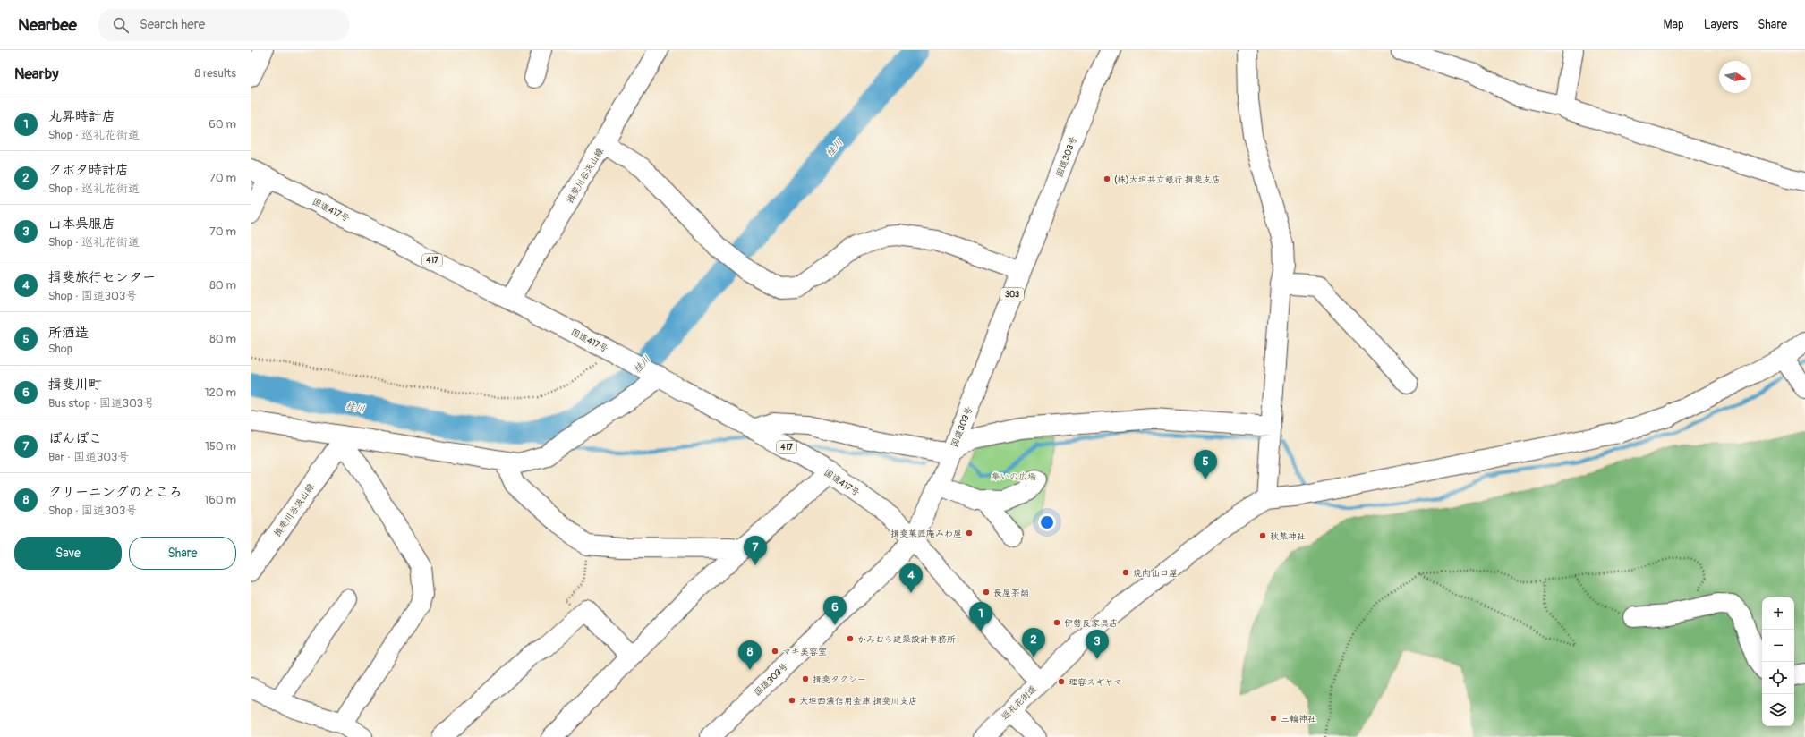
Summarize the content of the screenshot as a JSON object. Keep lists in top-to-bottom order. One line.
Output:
{"streets":{"main road":["国道303号","揖斐川谷汲山線","国道417号","417","303","巡礼花街道"]},"crossings":[["国道303号","国道417号"],["国道303号","巡礼花街道"],["揖斐川谷汲山線","国道417号"],["国道417号","巡礼花街道"]],"water":["桂川"],"parks":["集いの広場"],"places":["(株)大垣共立銀行 揖斐支店","揖斐菓匠庵みわ屋","秋葉神社","焼肉山口屋","長屋茶舗","伊勢長家具店","かみむら建築設計事務所","マキ美容室","揖斐タクシー","理容スギヤマ","大垣西濃信用金庫 揖斐川支店","三輪神社"],"north":"right","page":{"header":"Nearbee","search":"Search here","nav":["Map","Layers","Share"],"heading":["Nearby","8 results"],"list":[{"mark":"1","name":"丸昇時計店","note":"Shop · 巡礼花街道","value":"60 m"},{"mark":"2","name":"クボタ時計店","note":"Shop · 巡礼花街道","value":"70 m"},{"mark":"3","name":"山本呉服店","note":"Shop · 巡礼花街道","value":"70 m"},{"mark":"4","name":"揖斐旅行センター","note":"Shop · 国道303号","value":"80 m"},{"mark":"5","name":"所酒造","note":"Shop","value":"80 m"},{"mark":"6","name":"揖斐川町","note":"Bus stop · 国道303号","value":"120 m"},{"mark":"7","name":"ぽんぽこ","note":"Bar · 国道303号","value":"150 m"},{"mark":"8","name":"クリーニングのところ","note":"Shop · 国道303号","value":"160 m"}],"pins":["5","7","4","6","1","2","3","8"],"buttons":["Save","Share"],"map_buttons":["+","−"]}}
